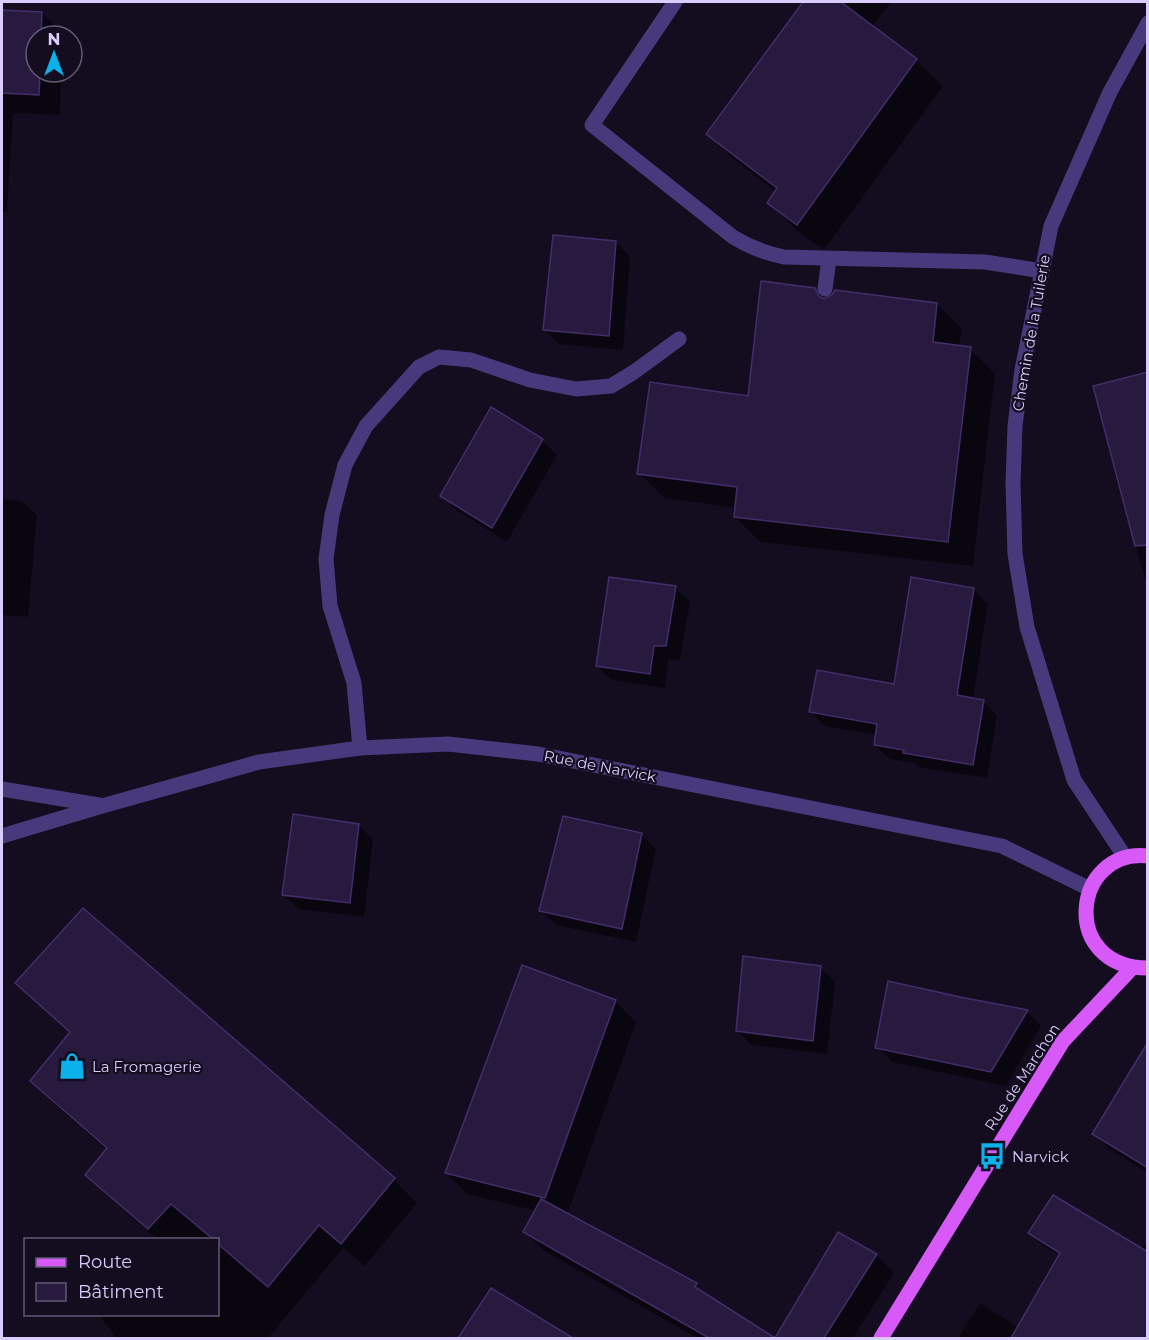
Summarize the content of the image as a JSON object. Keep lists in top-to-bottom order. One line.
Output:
{"streets":{"main road":["Rue de Marchon"],"street":["Chemin de la Tuilerie","Rue de Narvick"]},"places":{"shop":["La Fromagerie"],"bus stop":["Narvick"]},"legend":["Route","Bâtiment"],"north":"top"}
